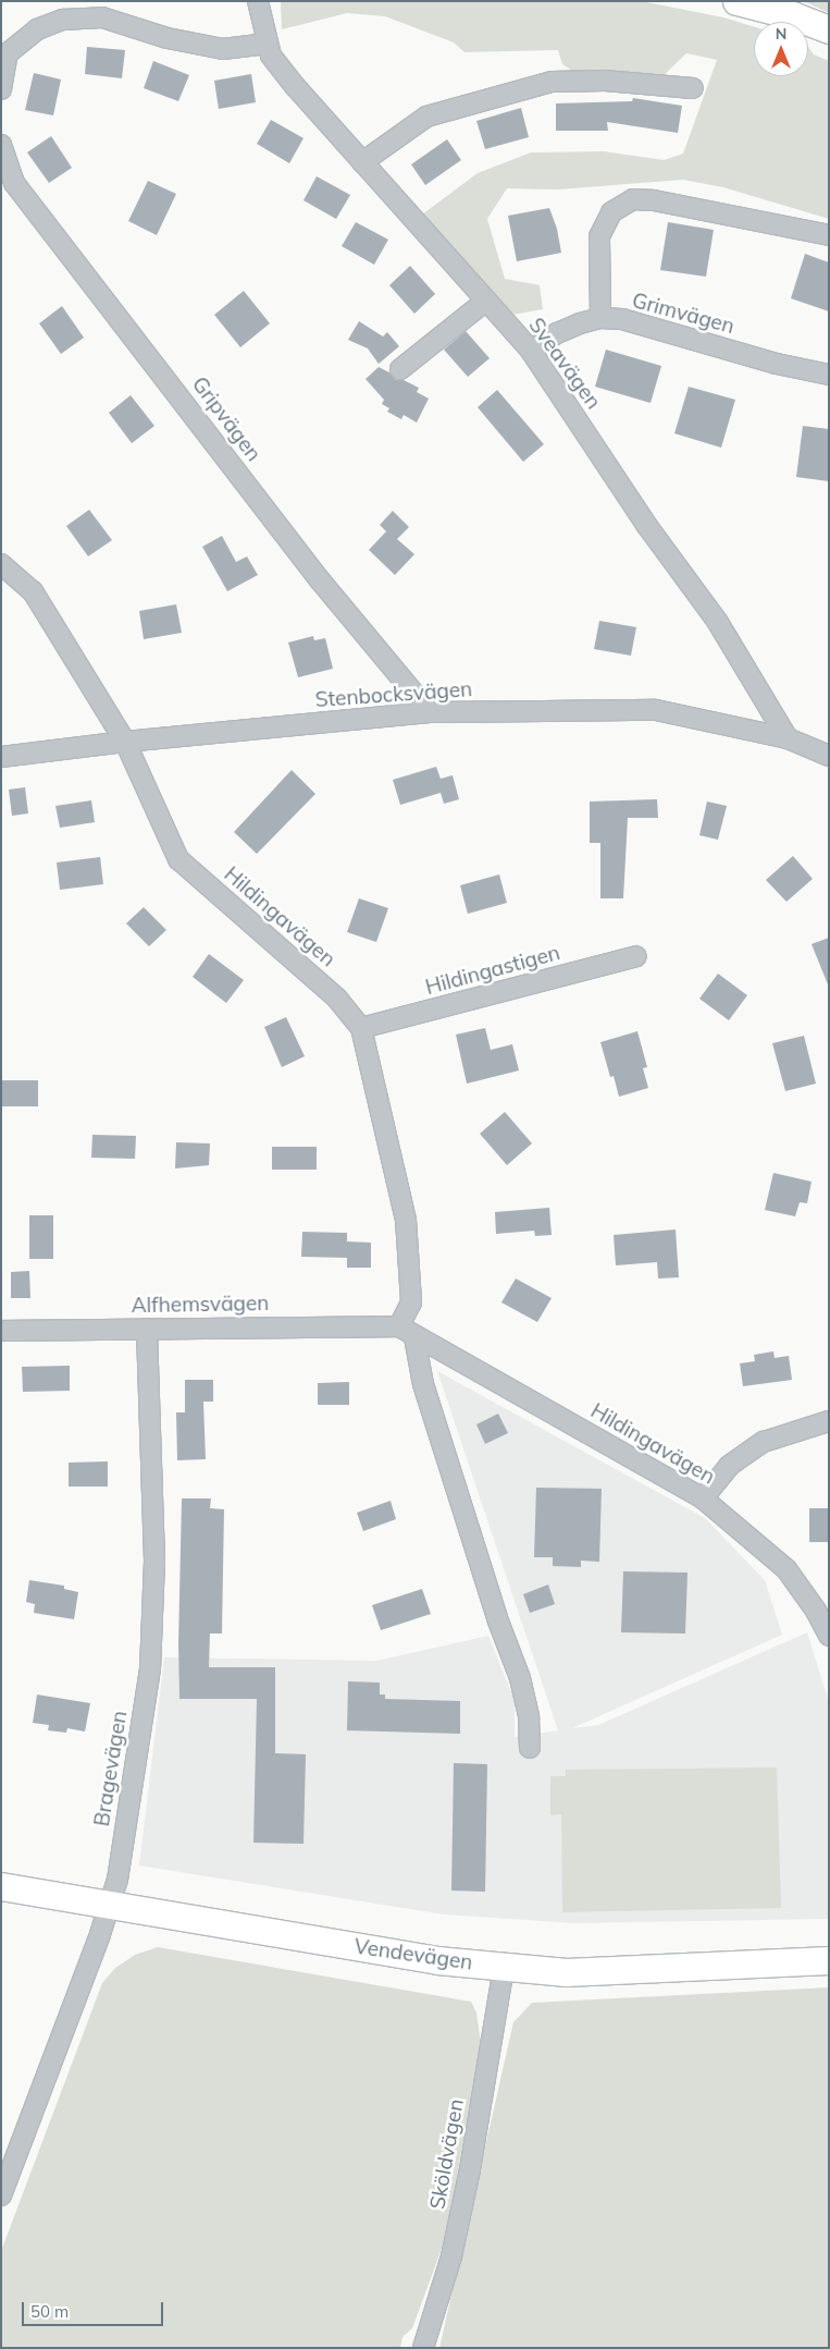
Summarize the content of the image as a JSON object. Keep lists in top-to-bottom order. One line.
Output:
{"streets":{"street":["Grimvägen","Sveavägen","Gripvägen","Stenbocksvägen","Hildingavägen","Hildingastigen","Alfhemsvägen","Bragevägen","Vendevägen","Sköldvägen"]},"crossings":[["Grimvägen","Sveavägen"],["Sveavägen","Stenbocksvägen"],["Gripvägen","Stenbocksvägen"],["Stenbocksvägen","Hildingavägen"],["Hildingavägen","Hildingastigen"],["Hildingavägen","Alfhemsvägen"],["Alfhemsvägen","Bragevägen"],["Bragevägen","Vendevägen"],["Vendevägen","Sköldvägen"]],"scale_bar":"50 m","north":"top"}
